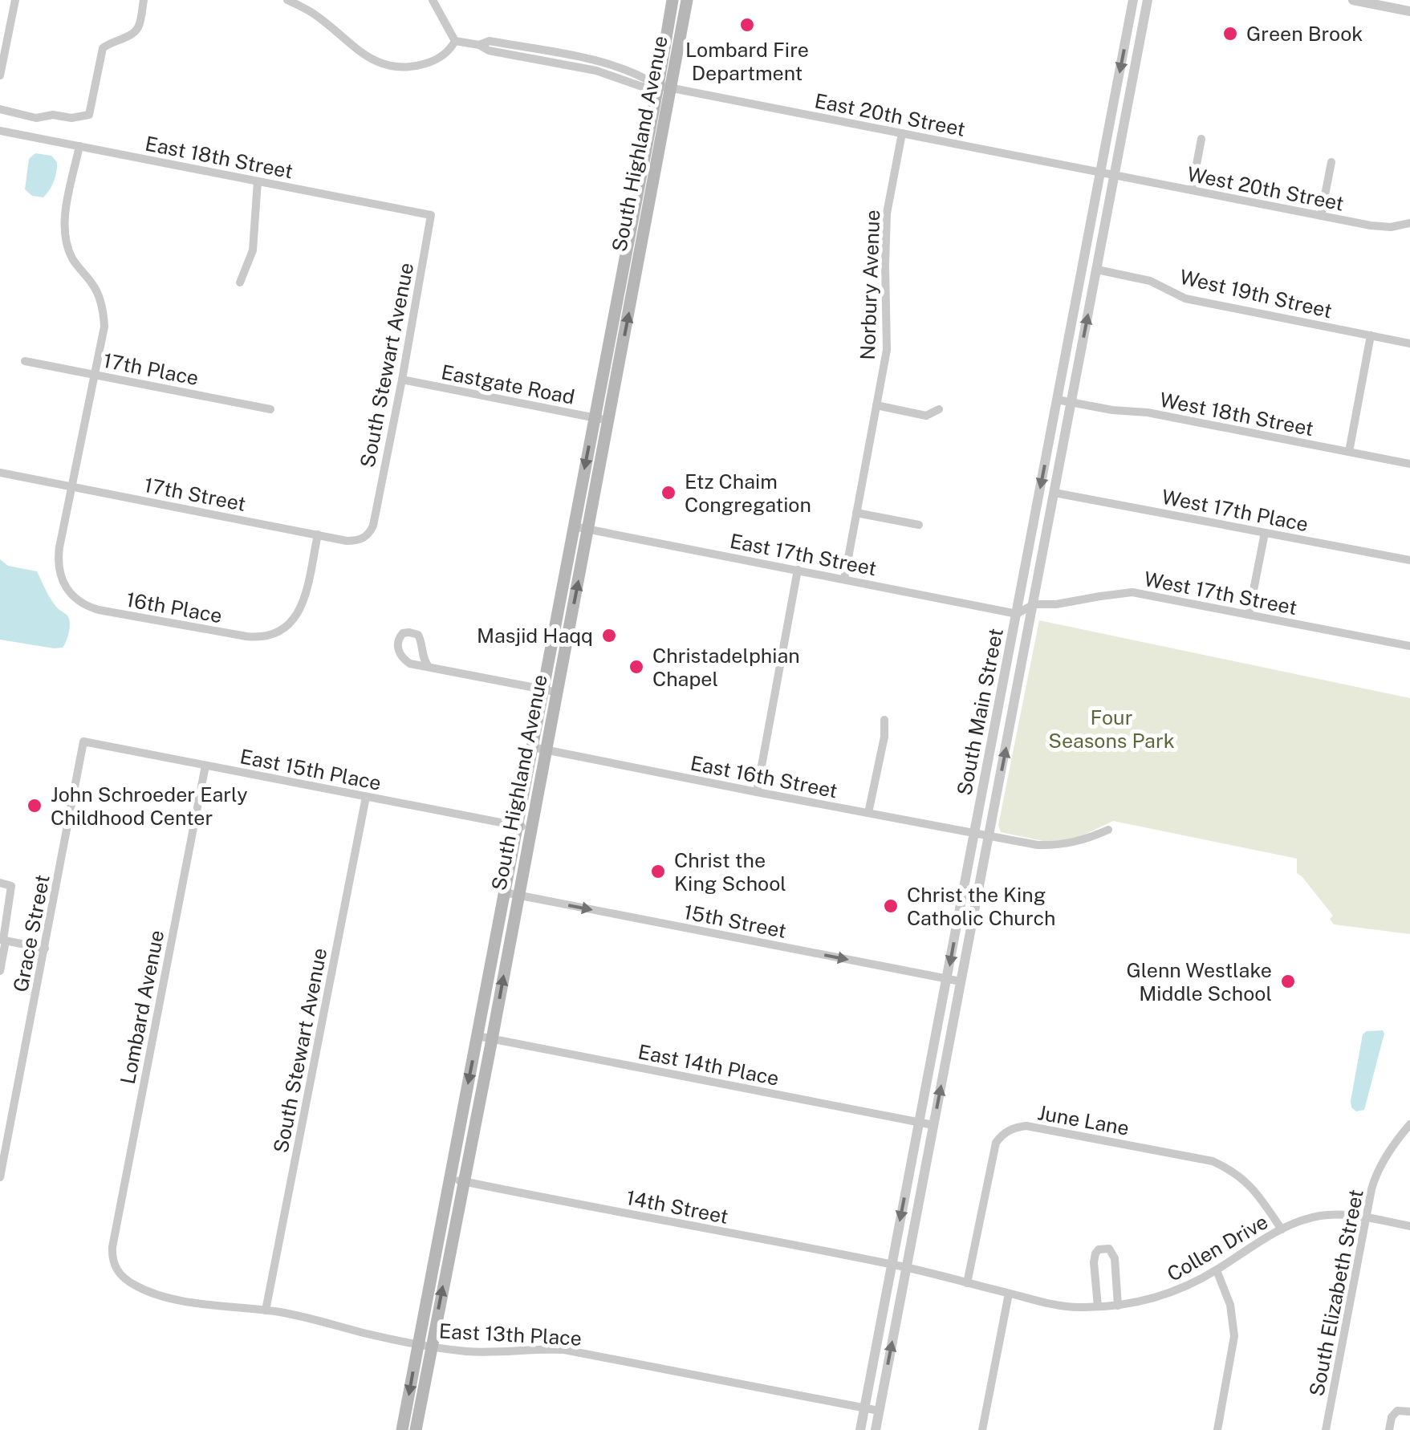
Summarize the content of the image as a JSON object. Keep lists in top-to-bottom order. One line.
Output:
{"streets":{"main road":["South Highland Avenue"],"street":["East 20th Street","East 18th Street","West 20th Street","Norbury Avenue","West 19th Street","South Stewart Avenue","17th Place","Eastgate Road","West 18th Street","17th Street","West 17th Place","East 17th Street","West 17th Street","16th Place","South Main Street","East 15th Place","East 16th Street","15th Street","Grace Street","Lombard Avenue","East 14th Place","June Lane","14th Street","Collen Drive","South Elizabeth Street","East 13th Place"]},"crossings":[["East 20th Street","South Highland Avenue"],["East 20th Street","West 20th Street"],["East 20th Street","Norbury Avenue"],["East 20th Street","South Main Street"],["South Highland Avenue","Eastgate Road"],["South Highland Avenue","East 17th Street"],["South Highland Avenue","East 15th Place"],["South Highland Avenue","East 16th Street"],["South Highland Avenue","15th Street"],["South Highland Avenue","East 14th Place"],["South Highland Avenue","14th Street"],["South Highland Avenue","East 13th Place"],["East 18th Street","South Stewart Avenue"],["East 18th Street","16th Place"],["West 20th Street","South Main Street"],["Norbury Avenue","East 17th Street"],["West 19th Street","South Main Street"],["South Stewart Avenue","Eastgate Road"],["South Stewart Avenue","17th Street"],["South Stewart Avenue","East 15th Place"],["South Stewart Avenue","East 13th Place"],["17th Place","16th Place"],["West 18th Street","South Main Street"],["17th Street","16th Place"],["West 17th Place","South Main Street"],["East 17th Street","West 17th Street"],["East 17th Street","South Main Street"],["West 17th Street","South Main Street"],["South Main Street","East 16th Street"],["South Main Street","15th Street"],["South Main Street","East 14th Place"],["South Main Street","14th Street"],["South Main Street","Collen Drive"],["South Main Street","East 13th Place"],["East 15th Place","Grace Street"],["East 15th Place","Lombard Avenue"],["Lombard Avenue","East 13th Place"],["June Lane","Collen Drive"],["14th Street","Collen Drive"],["Collen Drive","South Elizabeth Street"]],"one_way":["15th Street"],"parks":["Four Seasons Park"],"places":["Lombard Fire Department","Green Brook","Etz Chaim Congregation","Masjid Haqq","Christadelphian Chapel","John Schroeder Early Childhood Center","Christ the King School","Christ the King Catholic Church","Glenn Westlake Middle School"]}
